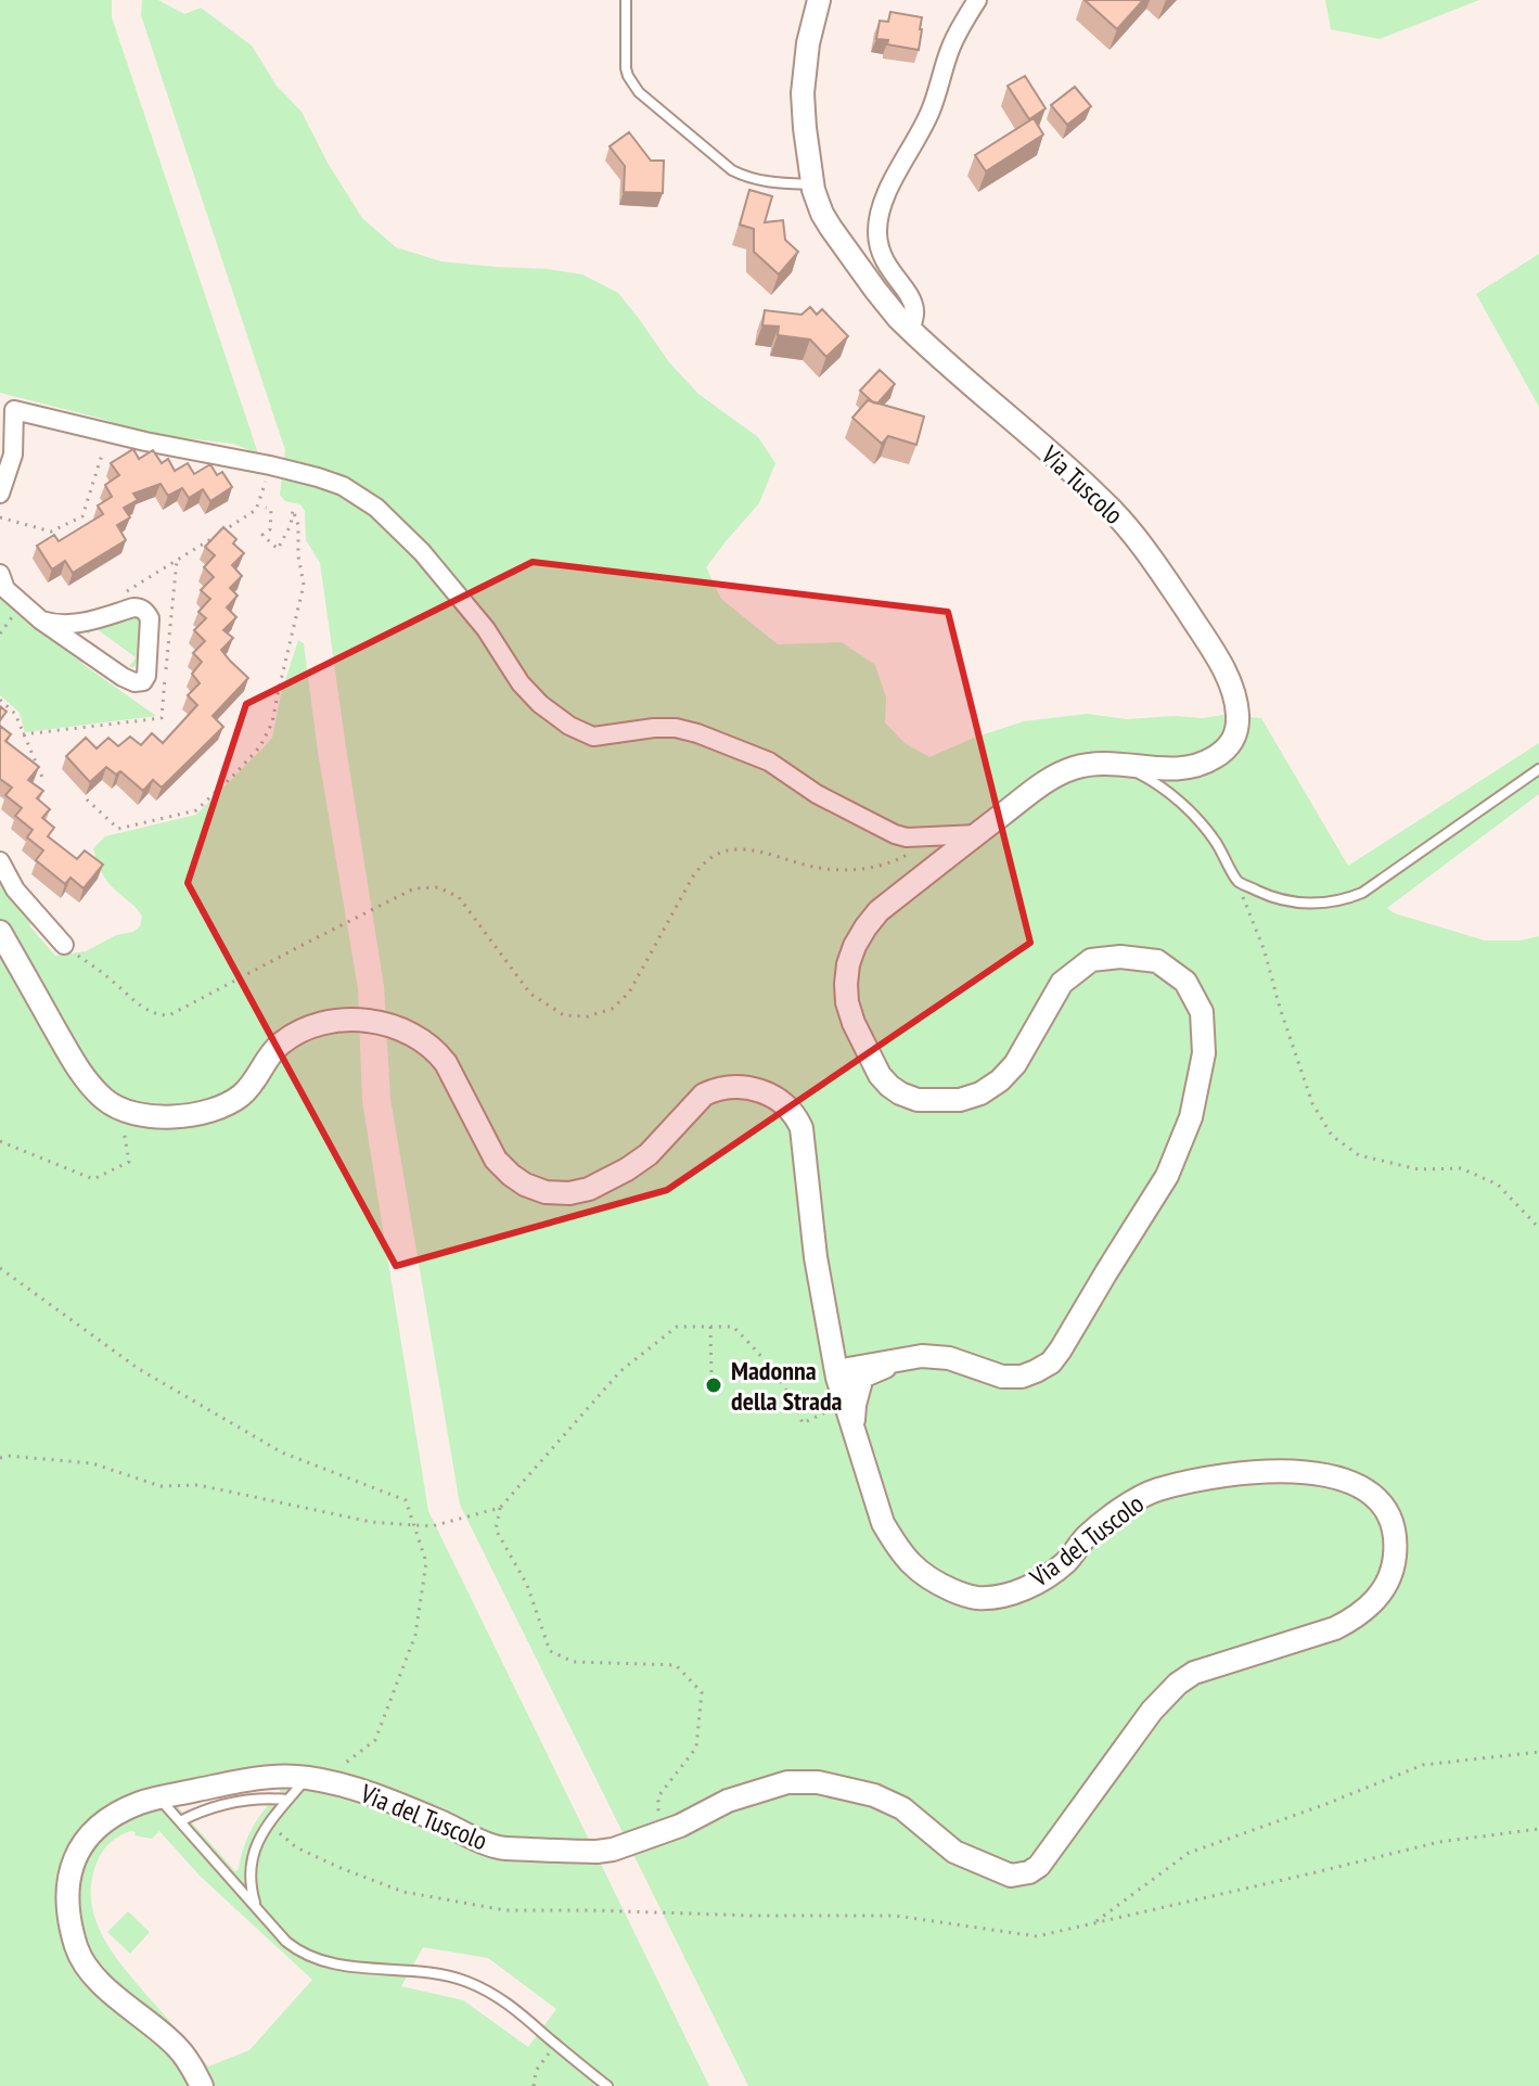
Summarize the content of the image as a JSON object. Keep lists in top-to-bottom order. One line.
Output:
{"streets":{"street":["Via Tuscolo","Via del Tuscolo"]},"places":["Madonna della Strada"]}
